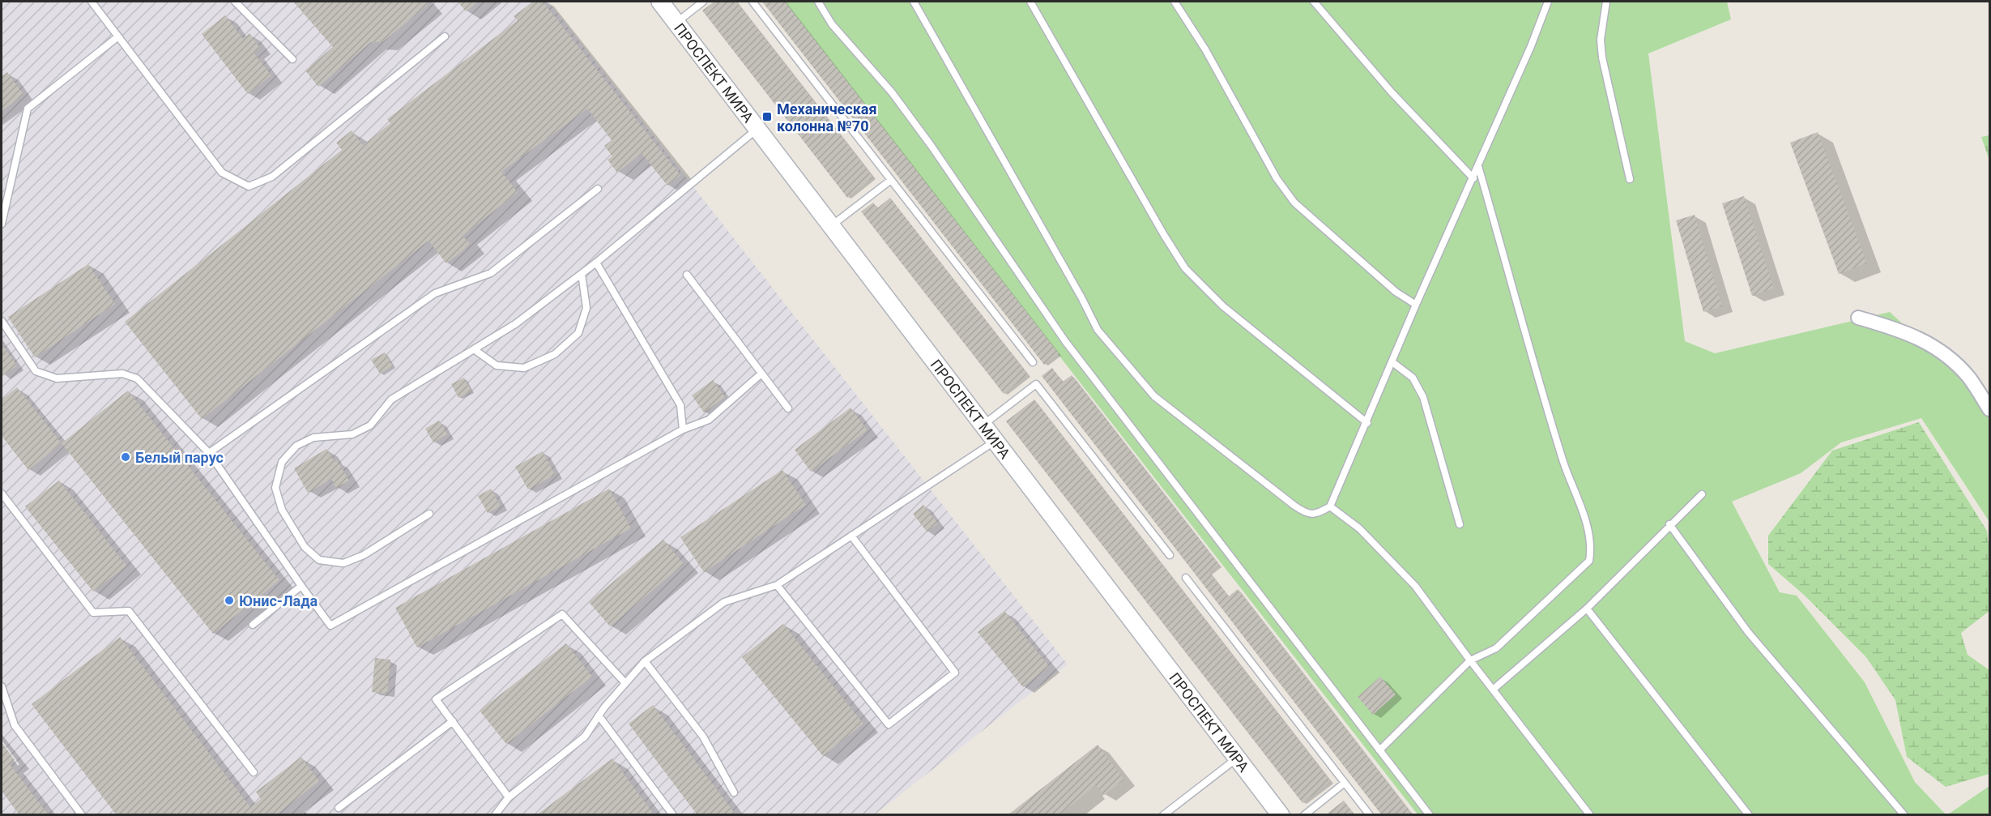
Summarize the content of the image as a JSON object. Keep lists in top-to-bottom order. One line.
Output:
{"streets":{"street":["ПРОСПЕКТ МИРА"]},"places":{"transit":["Механическая колонна №70"],"other":["Белый парус","Юнис-Лада"]}}
